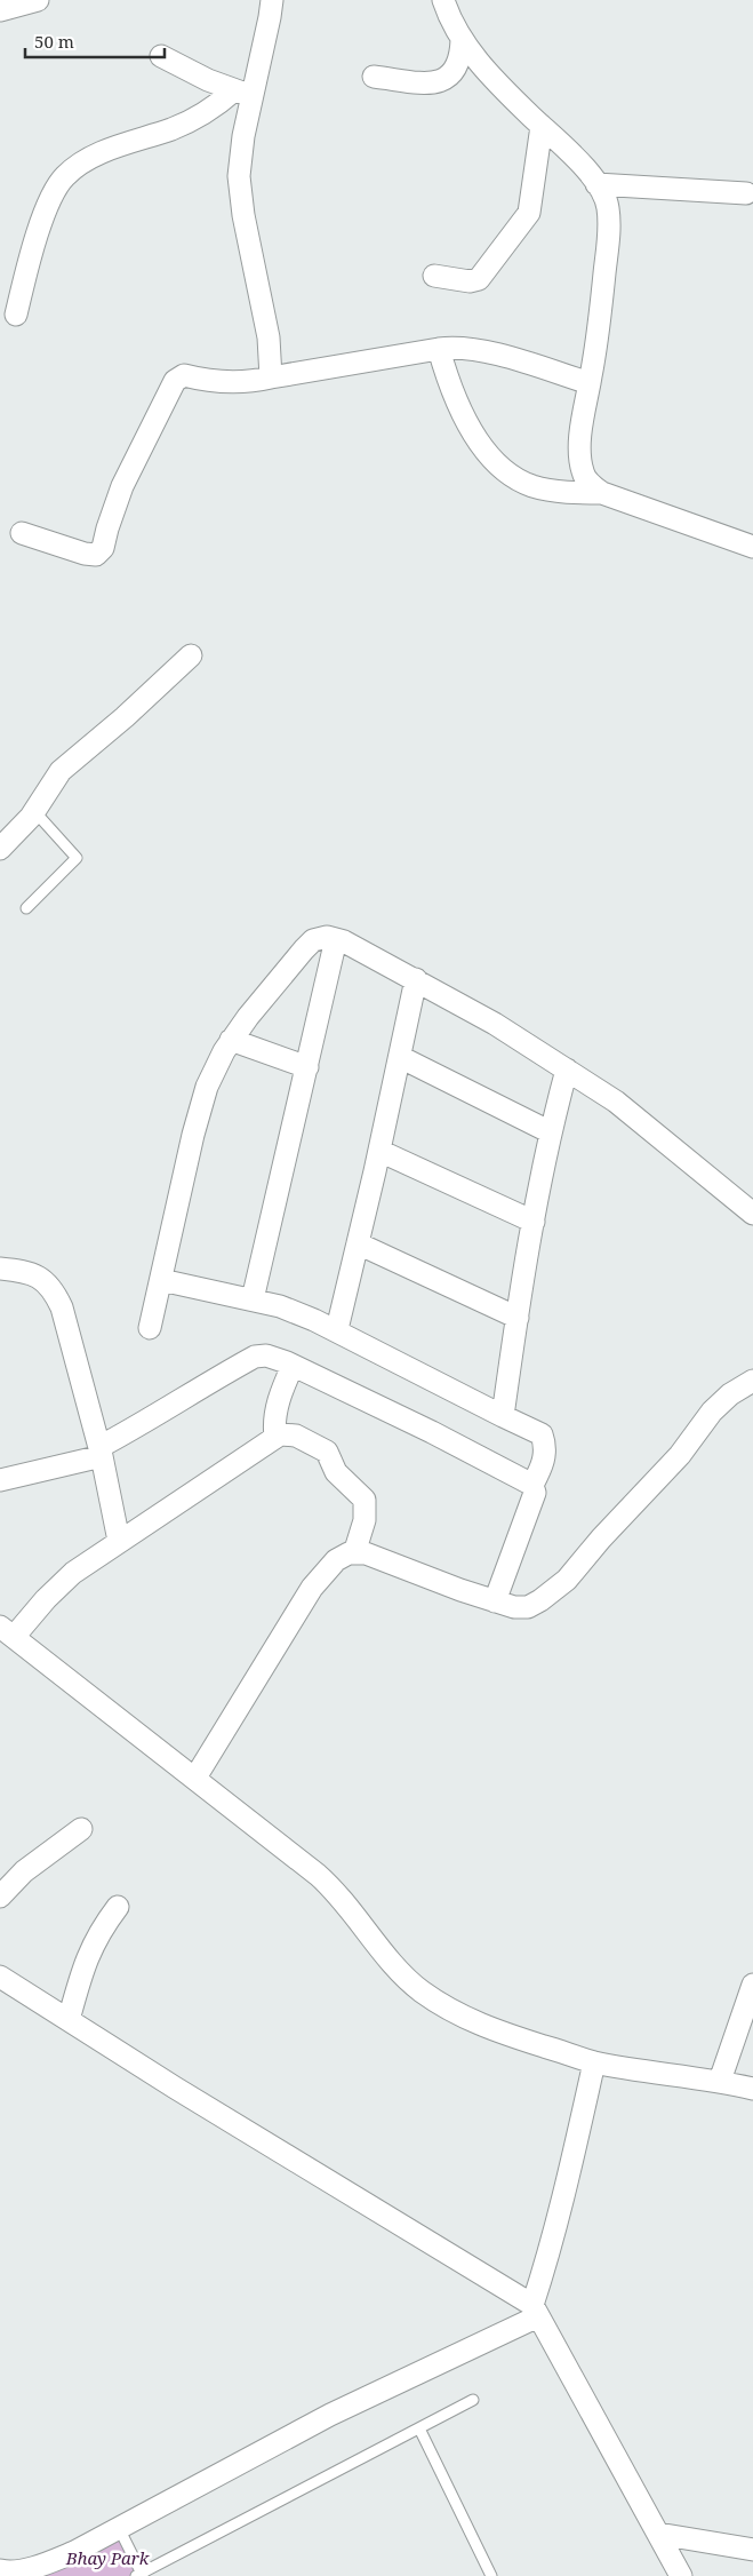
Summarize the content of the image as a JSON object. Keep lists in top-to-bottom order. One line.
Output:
{"parks":["Bhay Park"],"scale_bar":"50 m"}
